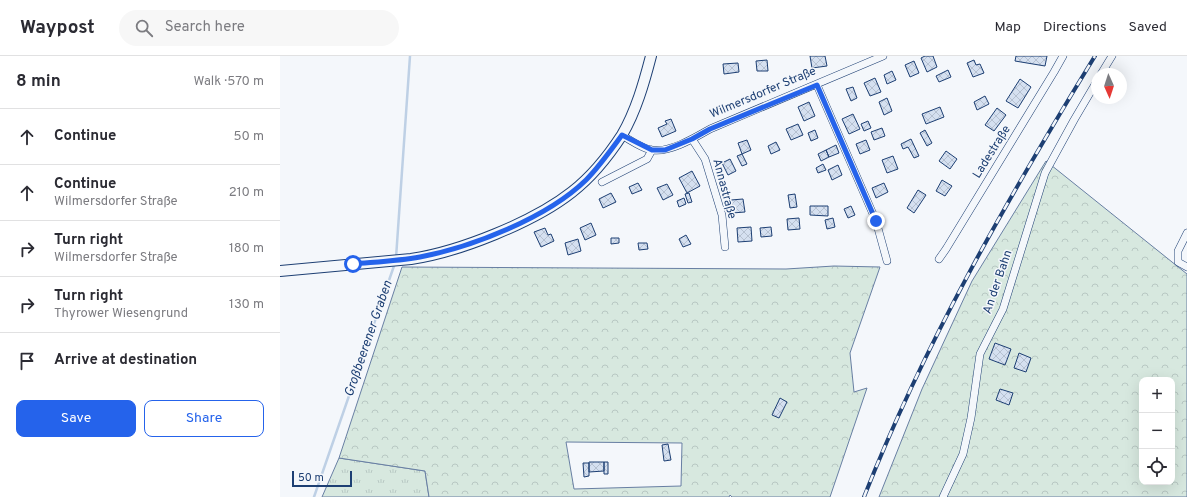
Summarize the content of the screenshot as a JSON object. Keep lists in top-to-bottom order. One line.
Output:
{"streets":{"street":["Wilmersdorfer Straße","Ladestraße","Annastraße","An der Bahn"]},"crossings":[["Wilmersdorfer Straße","Annastraße"]],"water":["Großbeerener Graben"],"scale_bar":"50 m","north":"bottom","page":{"header":"Waypost","search":"Search here","nav":["Map","Directions","Saved"],"heading":["8 min","Walk · 570 m"],"list":[["Continue","50 m"],["Continue","Wilmersdorfer Straße","210 m"],["Turn right","Wilmersdorfer Straße","180 m"],["Turn right","Thyrower Wiesengrund","130 m"],"Arrive at destination"],"map_buttons":["+","−"],"buttons":["Save","Share"],"scale":"50 m"}}
